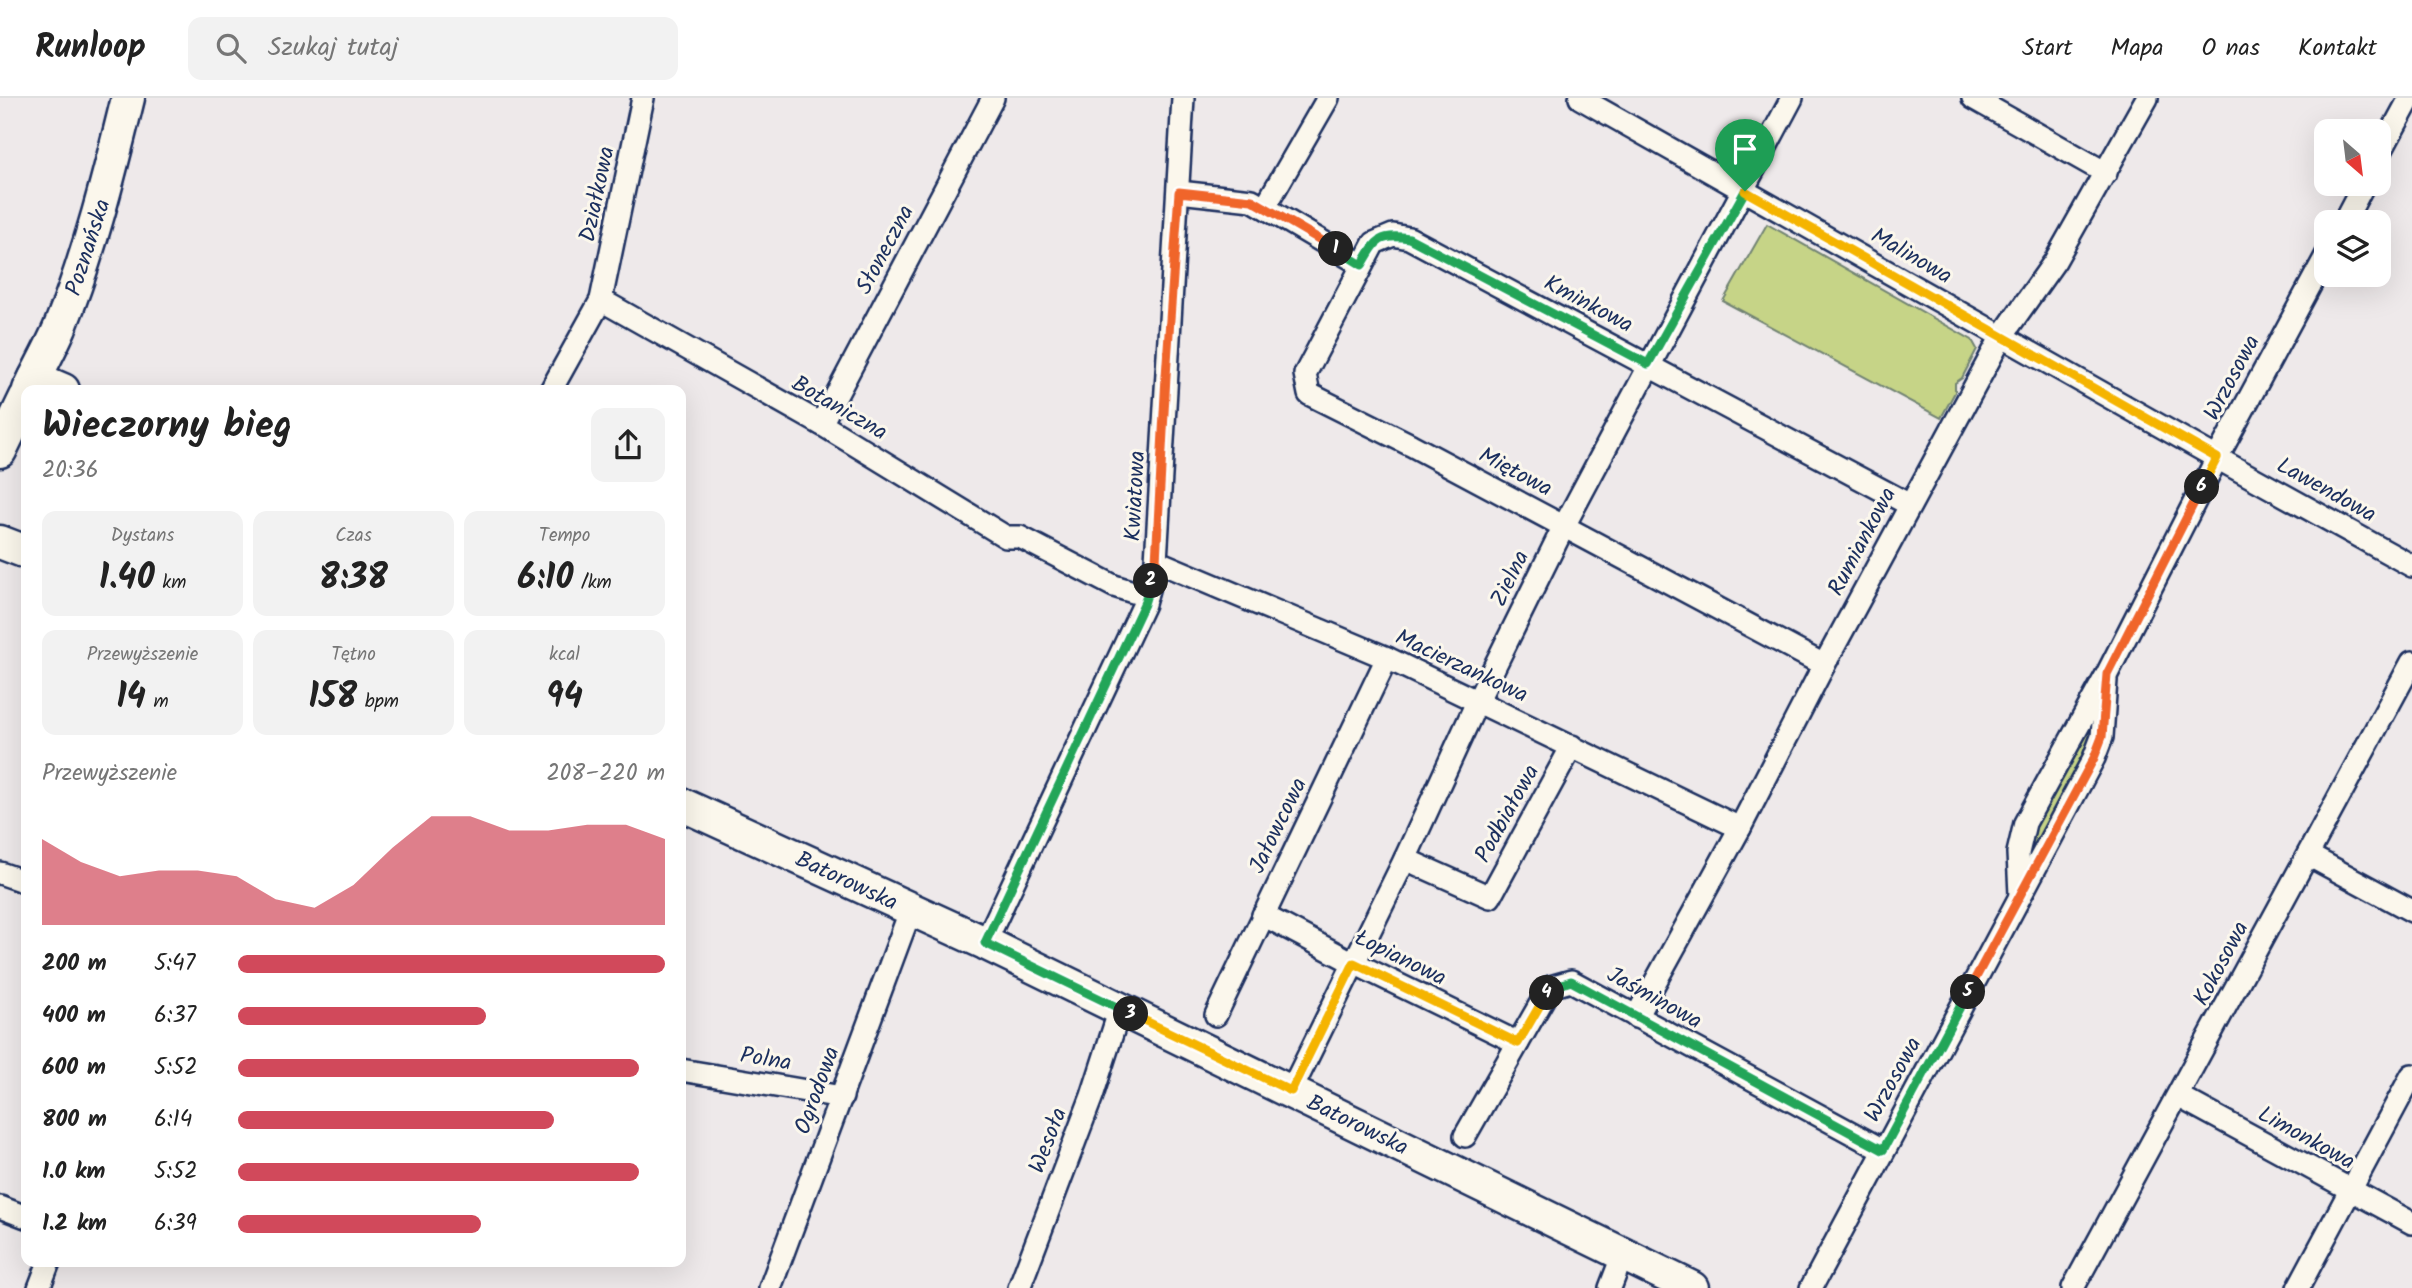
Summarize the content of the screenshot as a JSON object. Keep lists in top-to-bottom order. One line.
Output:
{"streets":{"street":["Działkowa","Poznańska","Słoneczna","Malinowa","Kminkowa","Wrzosowa","Botaniczna","Miętowa","Lawendowa","Kwiatowa","Rumiankowa","Zielna","Macierzankowa","Podbiałowa","Jałowcowa","Batorowska","Łopianowa","Kokosowa","Jaśminowa","Polna","Ogrodowa","Limonkowa","Wesoła"]},"crossings":[["Działkowa","Botaniczna"],["Słoneczna","Botaniczna"],["Malinowa","Wrzosowa"],["Malinowa","Lawendowa"],["Malinowa","Rumiankowa"],["Malinowa","Zielna"],["Kminkowa","Miętowa"],["Kminkowa","Rumiankowa"],["Kminkowa","Zielna"],["Wrzosowa","Lawendowa"],["Wrzosowa","Jaśminowa"],["Botaniczna","Kwiatowa"],["Miętowa","Rumiankowa"],["Miętowa","Zielna"],["Kwiatowa","Macierzankowa"],["Kwiatowa","Batorowska"],["Rumiankowa","Macierzankowa"],["Rumiankowa","Jaśminowa"],["Zielna","Macierzankowa"],["Zielna","Podbiałowa"],["Zielna","Batorowska"],["Zielna","Łopianowa"],["Macierzankowa","Podbiałowa"],["Macierzankowa","Jałowcowa"],["Jałowcowa","Łopianowa"],["Batorowska","Ogrodowa"],["Batorowska","Wesoła"],["Łopianowa","Jaśminowa"],["Kokosowa","Limonkowa"],["Polna","Ogrodowa"]],"north":"bottom right","page":{"header":"Runloop","search":"Szukaj tutaj","nav":["Start","Mapa","O nas","Kontakt"],"pins":["1","6","2","5","4","3"],"heading":["Wieczorny bieg","20:36"],"stats":[["Dystans","1.40 km"],["Czas","8:38"],["Tempo","6:10 /km"],["Przewyższenie","14 m"],["Tętno","158 bpm"],["kcal","94"]],"chart":["Przewyższenie","208–220 m"],"list":[{"name":"200 m","note":"5:47"},{"name":"400 m","note":"6:37"},{"name":"600 m","note":"5:52"},{"name":"800 m","note":"6:14"},{"name":"1.0 km","note":"5:52"},{"name":"1.2 km","note":"6:39"}]}}
